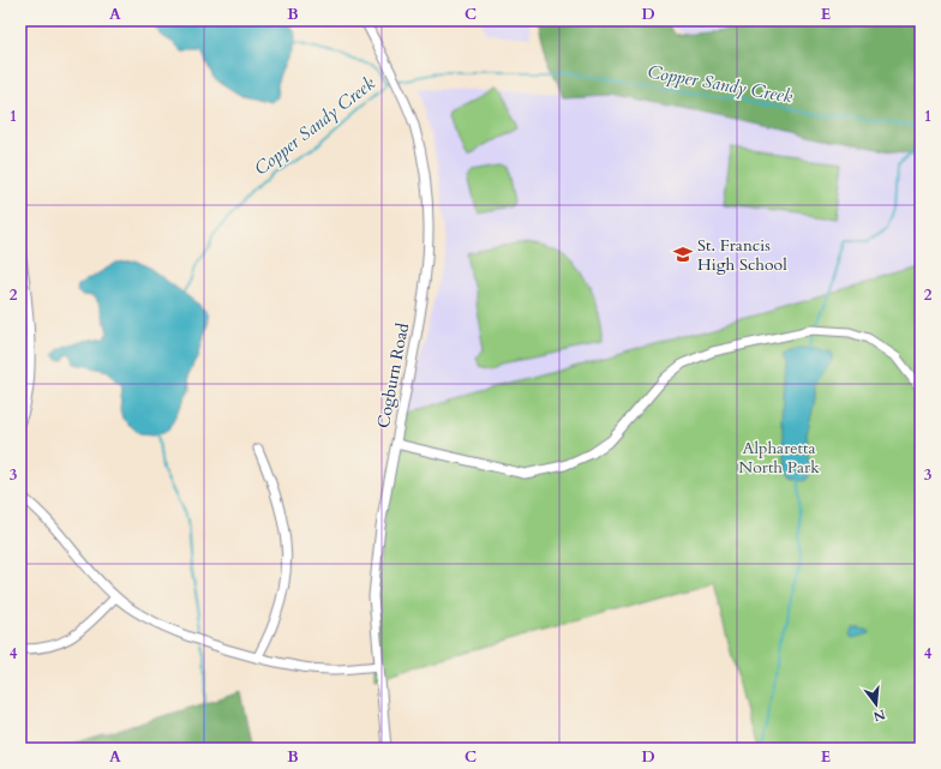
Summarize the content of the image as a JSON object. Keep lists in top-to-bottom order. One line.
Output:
{"streets":{"street":["Cogburn Road"]},"water":["Copper Sandy Creek"],"parks":["Alpharetta North Park"],"places":{"school or university":["St. Francis High School"]},"north":"bottom","grid":{"columns":["A","B","C","D","E"],"rows":["1","2","3","4"]}}
